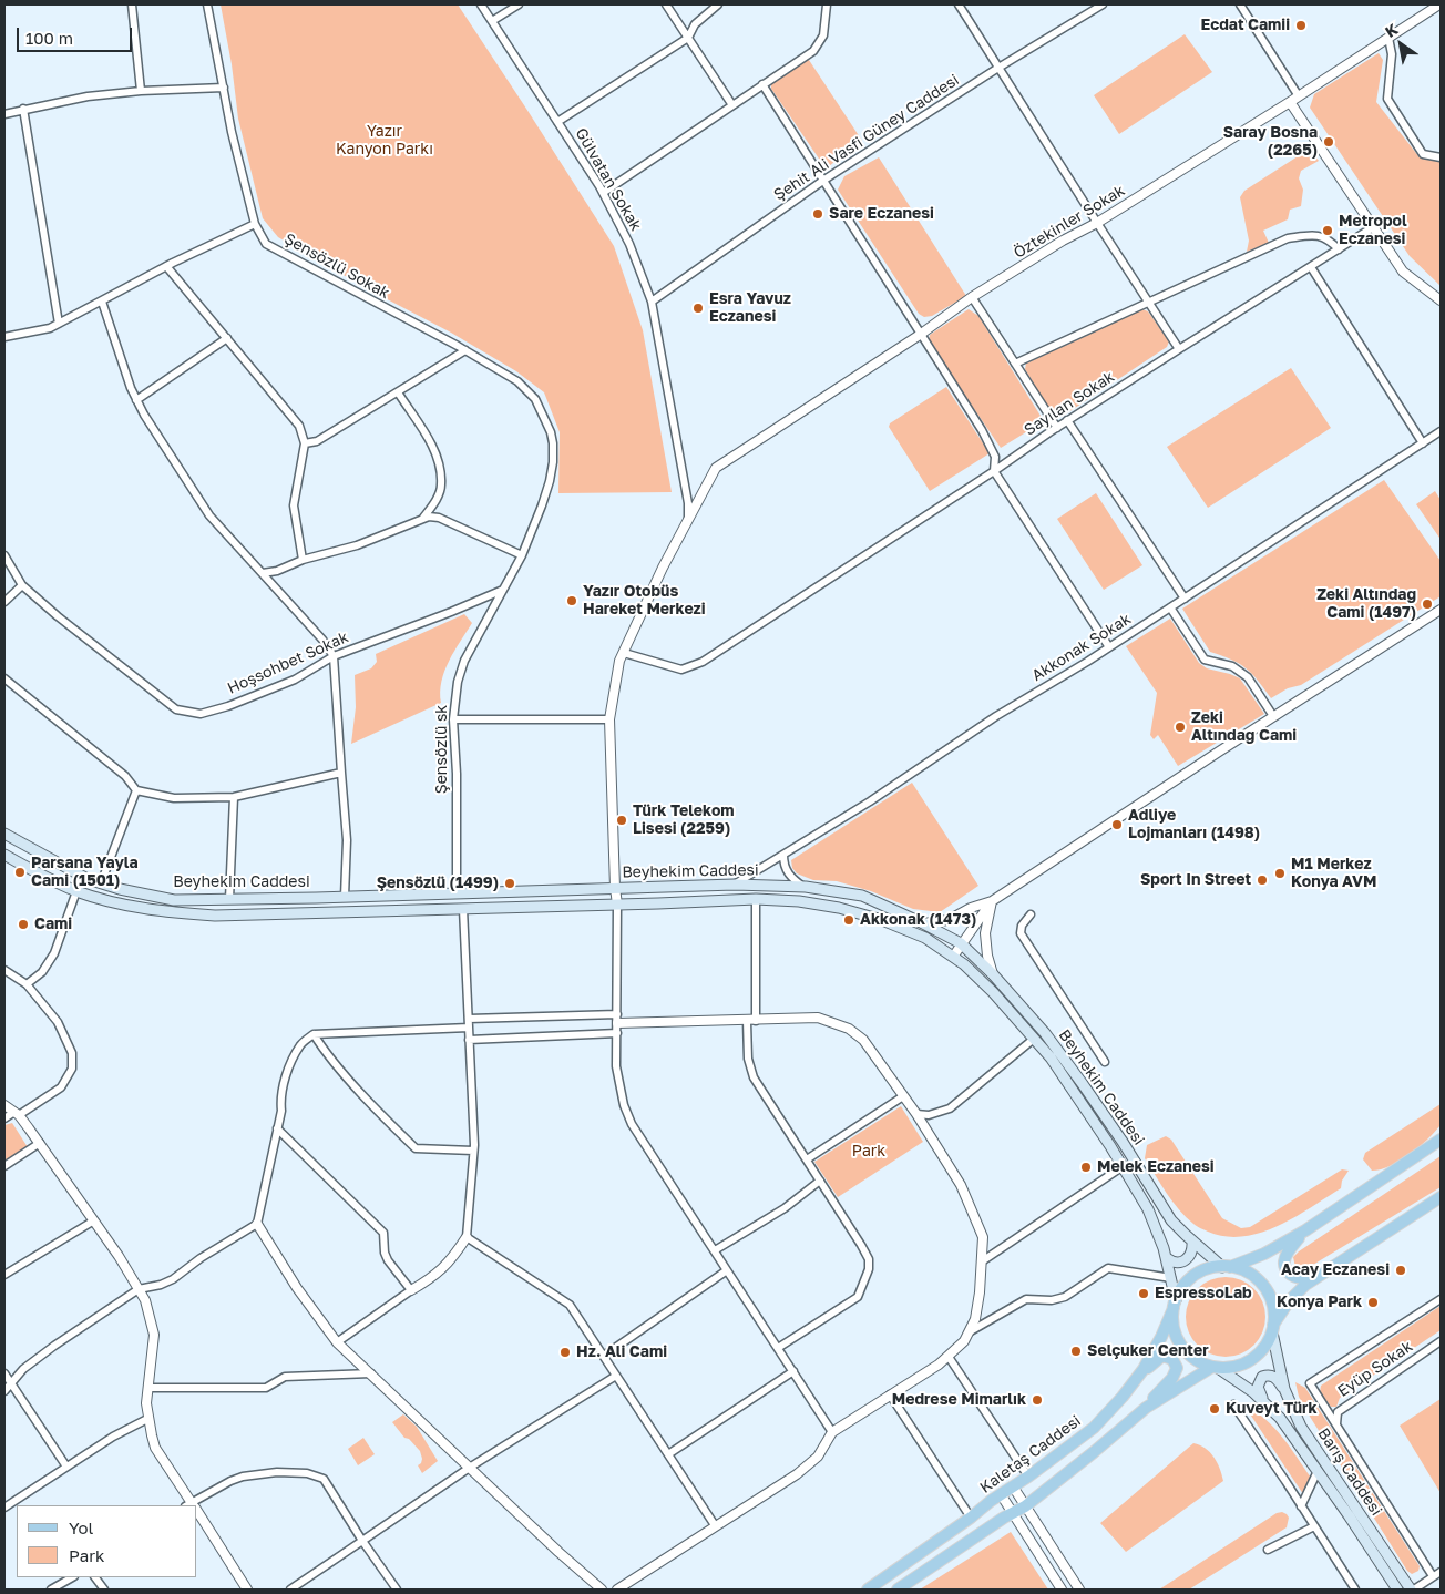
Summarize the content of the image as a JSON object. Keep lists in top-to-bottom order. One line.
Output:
{"streets":{"main road":["Beyhekim Caddesi","Kaletaş Caddesi","Barış Caddesi"],"street":["Şehit Ali Vasfi Güney Caddesi","Gülvatan Sokak","Öztekinler Sokak","Şensözlü Sokak","Sayılan Sokak","Akkonak Sokak","Hoşsohbet Sokak","Şensözlü sk","Eyüp Sokak"]},"crossings":[["Şehit Ali Vasfi Güney Caddesi","Gülvatan Sokak"],["Gülvatan Sokak","Öztekinler Sokak"],["Şensözlü Sokak","Şensözlü sk"],["Akkonak Sokak","Beyhekim Caddesi"],["Hoşsohbet Sokak","Şensözlü sk"],["Şensözlü sk","Beyhekim Caddesi"],["Beyhekim Caddesi","Kaletaş Caddesi"],["Beyhekim Caddesi","Barış Caddesi"],["Kaletaş Caddesi","Barış Caddesi"]],"parks":["Yazır Kanyon Parkı","Park"],"places":["Ecdat Camii","Saray Bosna (2265)","Sare Eczanesi","Metropol Eczanesi","Esra Yavuz Eczanesi","Yazır Otobüs Hareket Merkezi","Zeki Altındağ Cami (1497)","Zeki Altındağ Cami","Türk Telekom Lisesi (2259)","Adliye Lojmanları (1498)","Parsana Yayla Cami (1501)","M1 Merkez Konya AVM","Sport In Street","Şensözlü (1499)","Akkonak (1473)","Cami","Melek Eczanesi","Acay Eczanesi","EspressoLab","Konya Park","Selçuker Center","Hz. Ali Cami","Medrese Mimarlık","Kuveyt Türk"],"legend":["Yol","Park"],"scale_bar":"100 m","north":"top left"}
